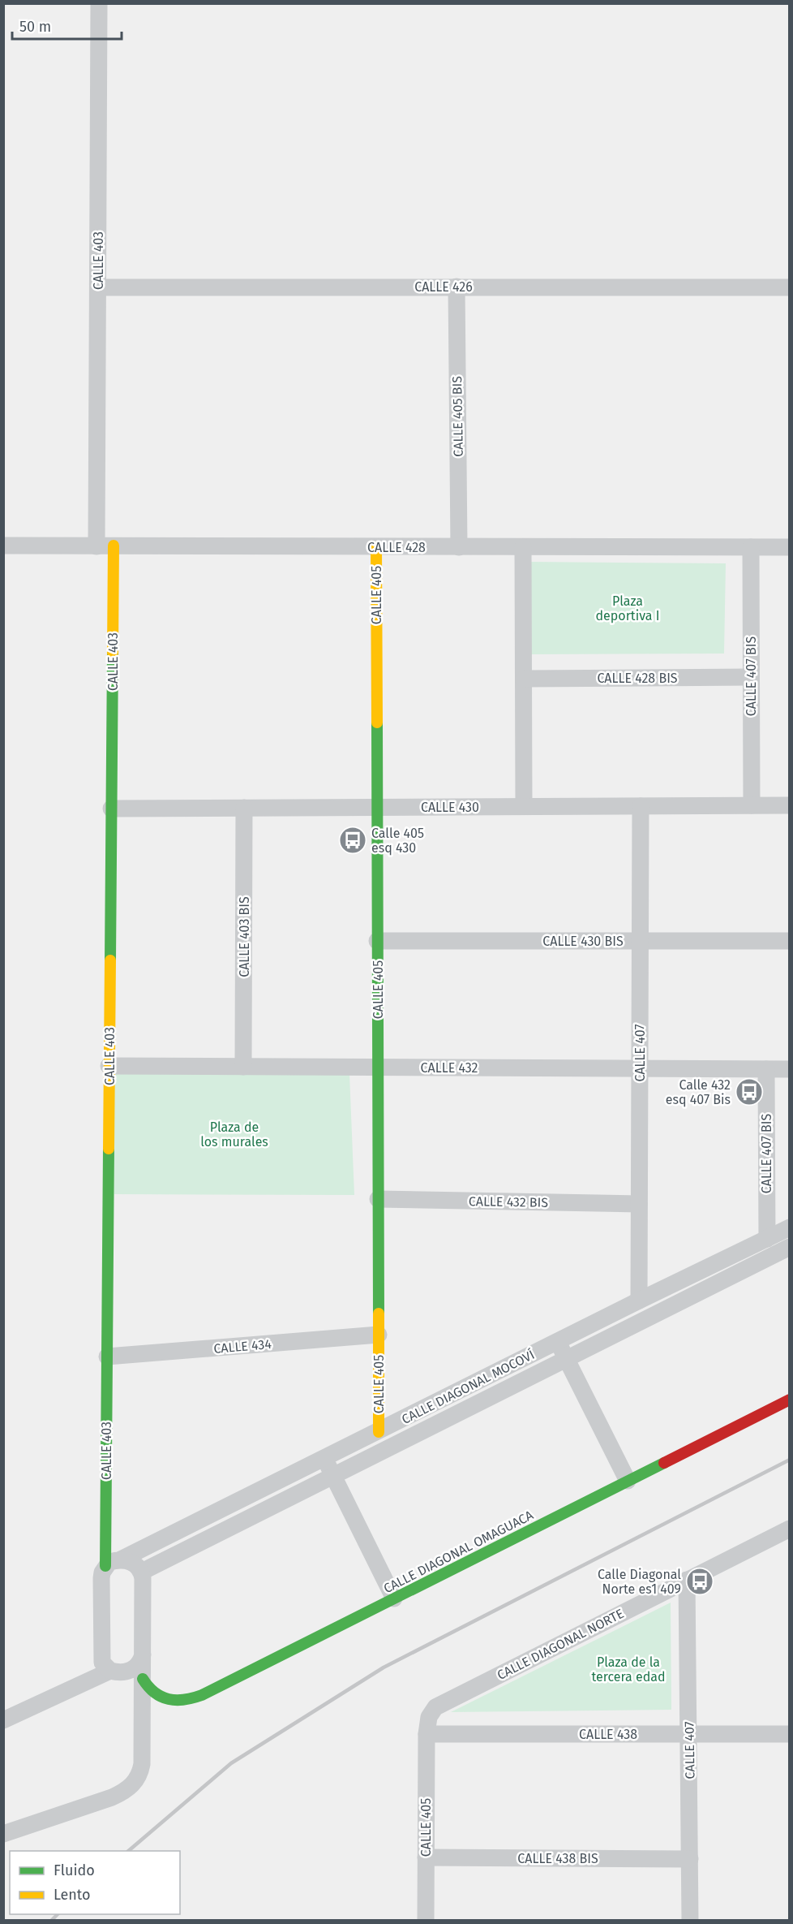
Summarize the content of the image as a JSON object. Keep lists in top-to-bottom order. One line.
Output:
{"streets":{"street":["CALLE 403","CALLE 426","CALLE 405 BIS","CALLE 428","CALLE 405","CALLE 407 BIS","CALLE 428 BIS","CALLE 430","CALLE 403 BIS","CALLE 430 BIS","CALLE 407","CALLE 432","CALLE 432 BIS","CALLE 434","CALLE DIAGONAL MOCOVÍ","CALLE DIAGONAL OMAGUACA","CALLE DIAGONAL NORTE","CALLE 438","CALLE 438 BIS"]},"crossings":[["CALLE 403","CALLE 426"],["CALLE 403","CALLE 428"],["CALLE 403","CALLE 430"],["CALLE 403","CALLE 432"],["CALLE 403","CALLE 434"],["CALLE 403","CALLE DIAGONAL MOCOVÍ"],["CALLE 426","CALLE 405 BIS"],["CALLE 405 BIS","CALLE 428"],["CALLE 428","CALLE 405"],["CALLE 428","CALLE 407 BIS"],["CALLE 405","CALLE 430"],["CALLE 405","CALLE 430 BIS"],["CALLE 405","CALLE 432"],["CALLE 405","CALLE 432 BIS"],["CALLE 405","CALLE 434"],["CALLE 405","CALLE DIAGONAL MOCOVÍ"],["CALLE 405","CALLE DIAGONAL NORTE"],["CALLE 405","CALLE 438"],["CALLE 405","CALLE 438 BIS"],["CALLE 407 BIS","CALLE 428 BIS"],["CALLE 407 BIS","CALLE 430"],["CALLE 407 BIS","CALLE 432"],["CALLE 407 BIS","CALLE DIAGONAL MOCOVÍ"],["CALLE 430","CALLE 403 BIS"],["CALLE 430","CALLE 407"],["CALLE 403 BIS","CALLE 432"],["CALLE 430 BIS","CALLE 407"],["CALLE 407","CALLE 432"],["CALLE 407","CALLE 432 BIS"],["CALLE 407","CALLE DIAGONAL MOCOVÍ"],["CALLE 407","CALLE DIAGONAL NORTE"],["CALLE 407","CALLE 438"],["CALLE 407","CALLE 438 BIS"],["CALLE DIAGONAL NORTE","CALLE 438"]],"parks":["Plaza deportiva I","Plaza de los murales","Plaza de la tercera edad"],"places":{"bus stop":["Calle 405 esq 430","Calle 432 esq 407 Bis","Calle Diagonal Norte es1 409"]},"legend":["Fluido","Lento"],"scale_bar":"50 m"}
